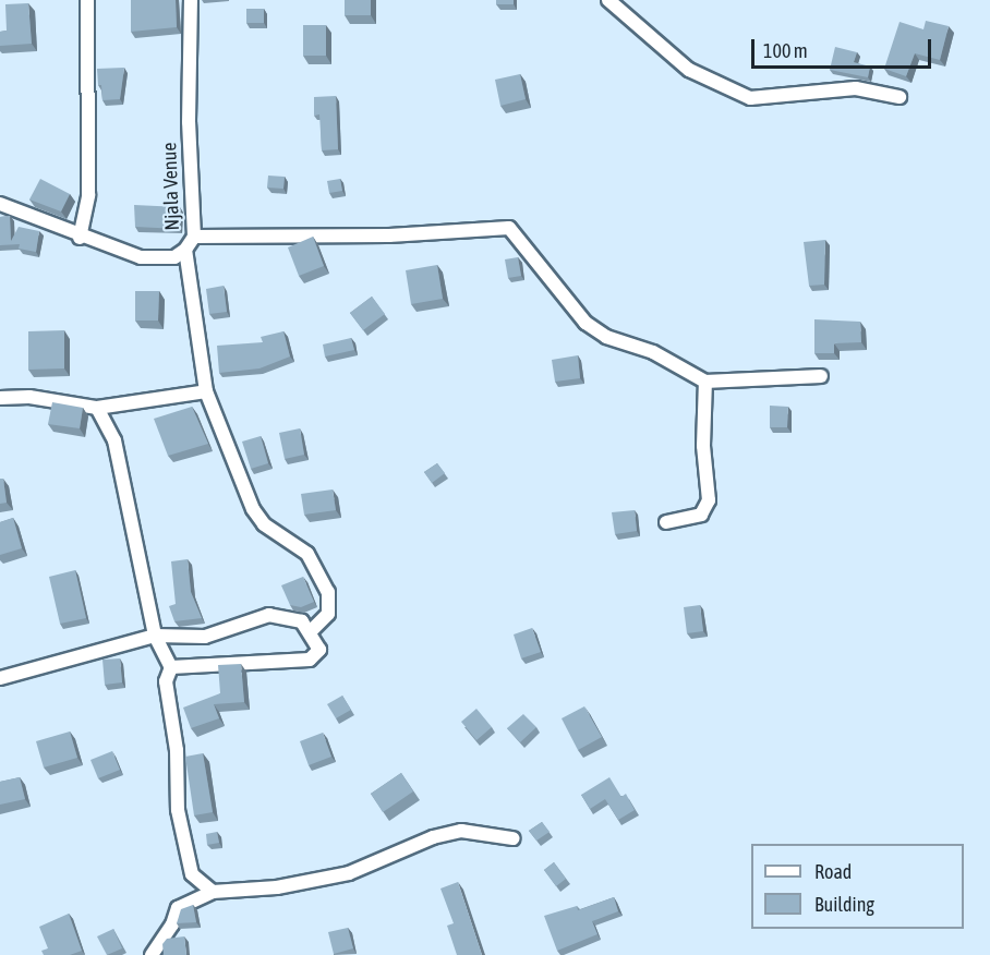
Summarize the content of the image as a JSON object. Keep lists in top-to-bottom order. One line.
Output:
{"streets":{"street":["Njala Venue"]},"legend":["Road","Building"],"scale_bar":"100 m"}
